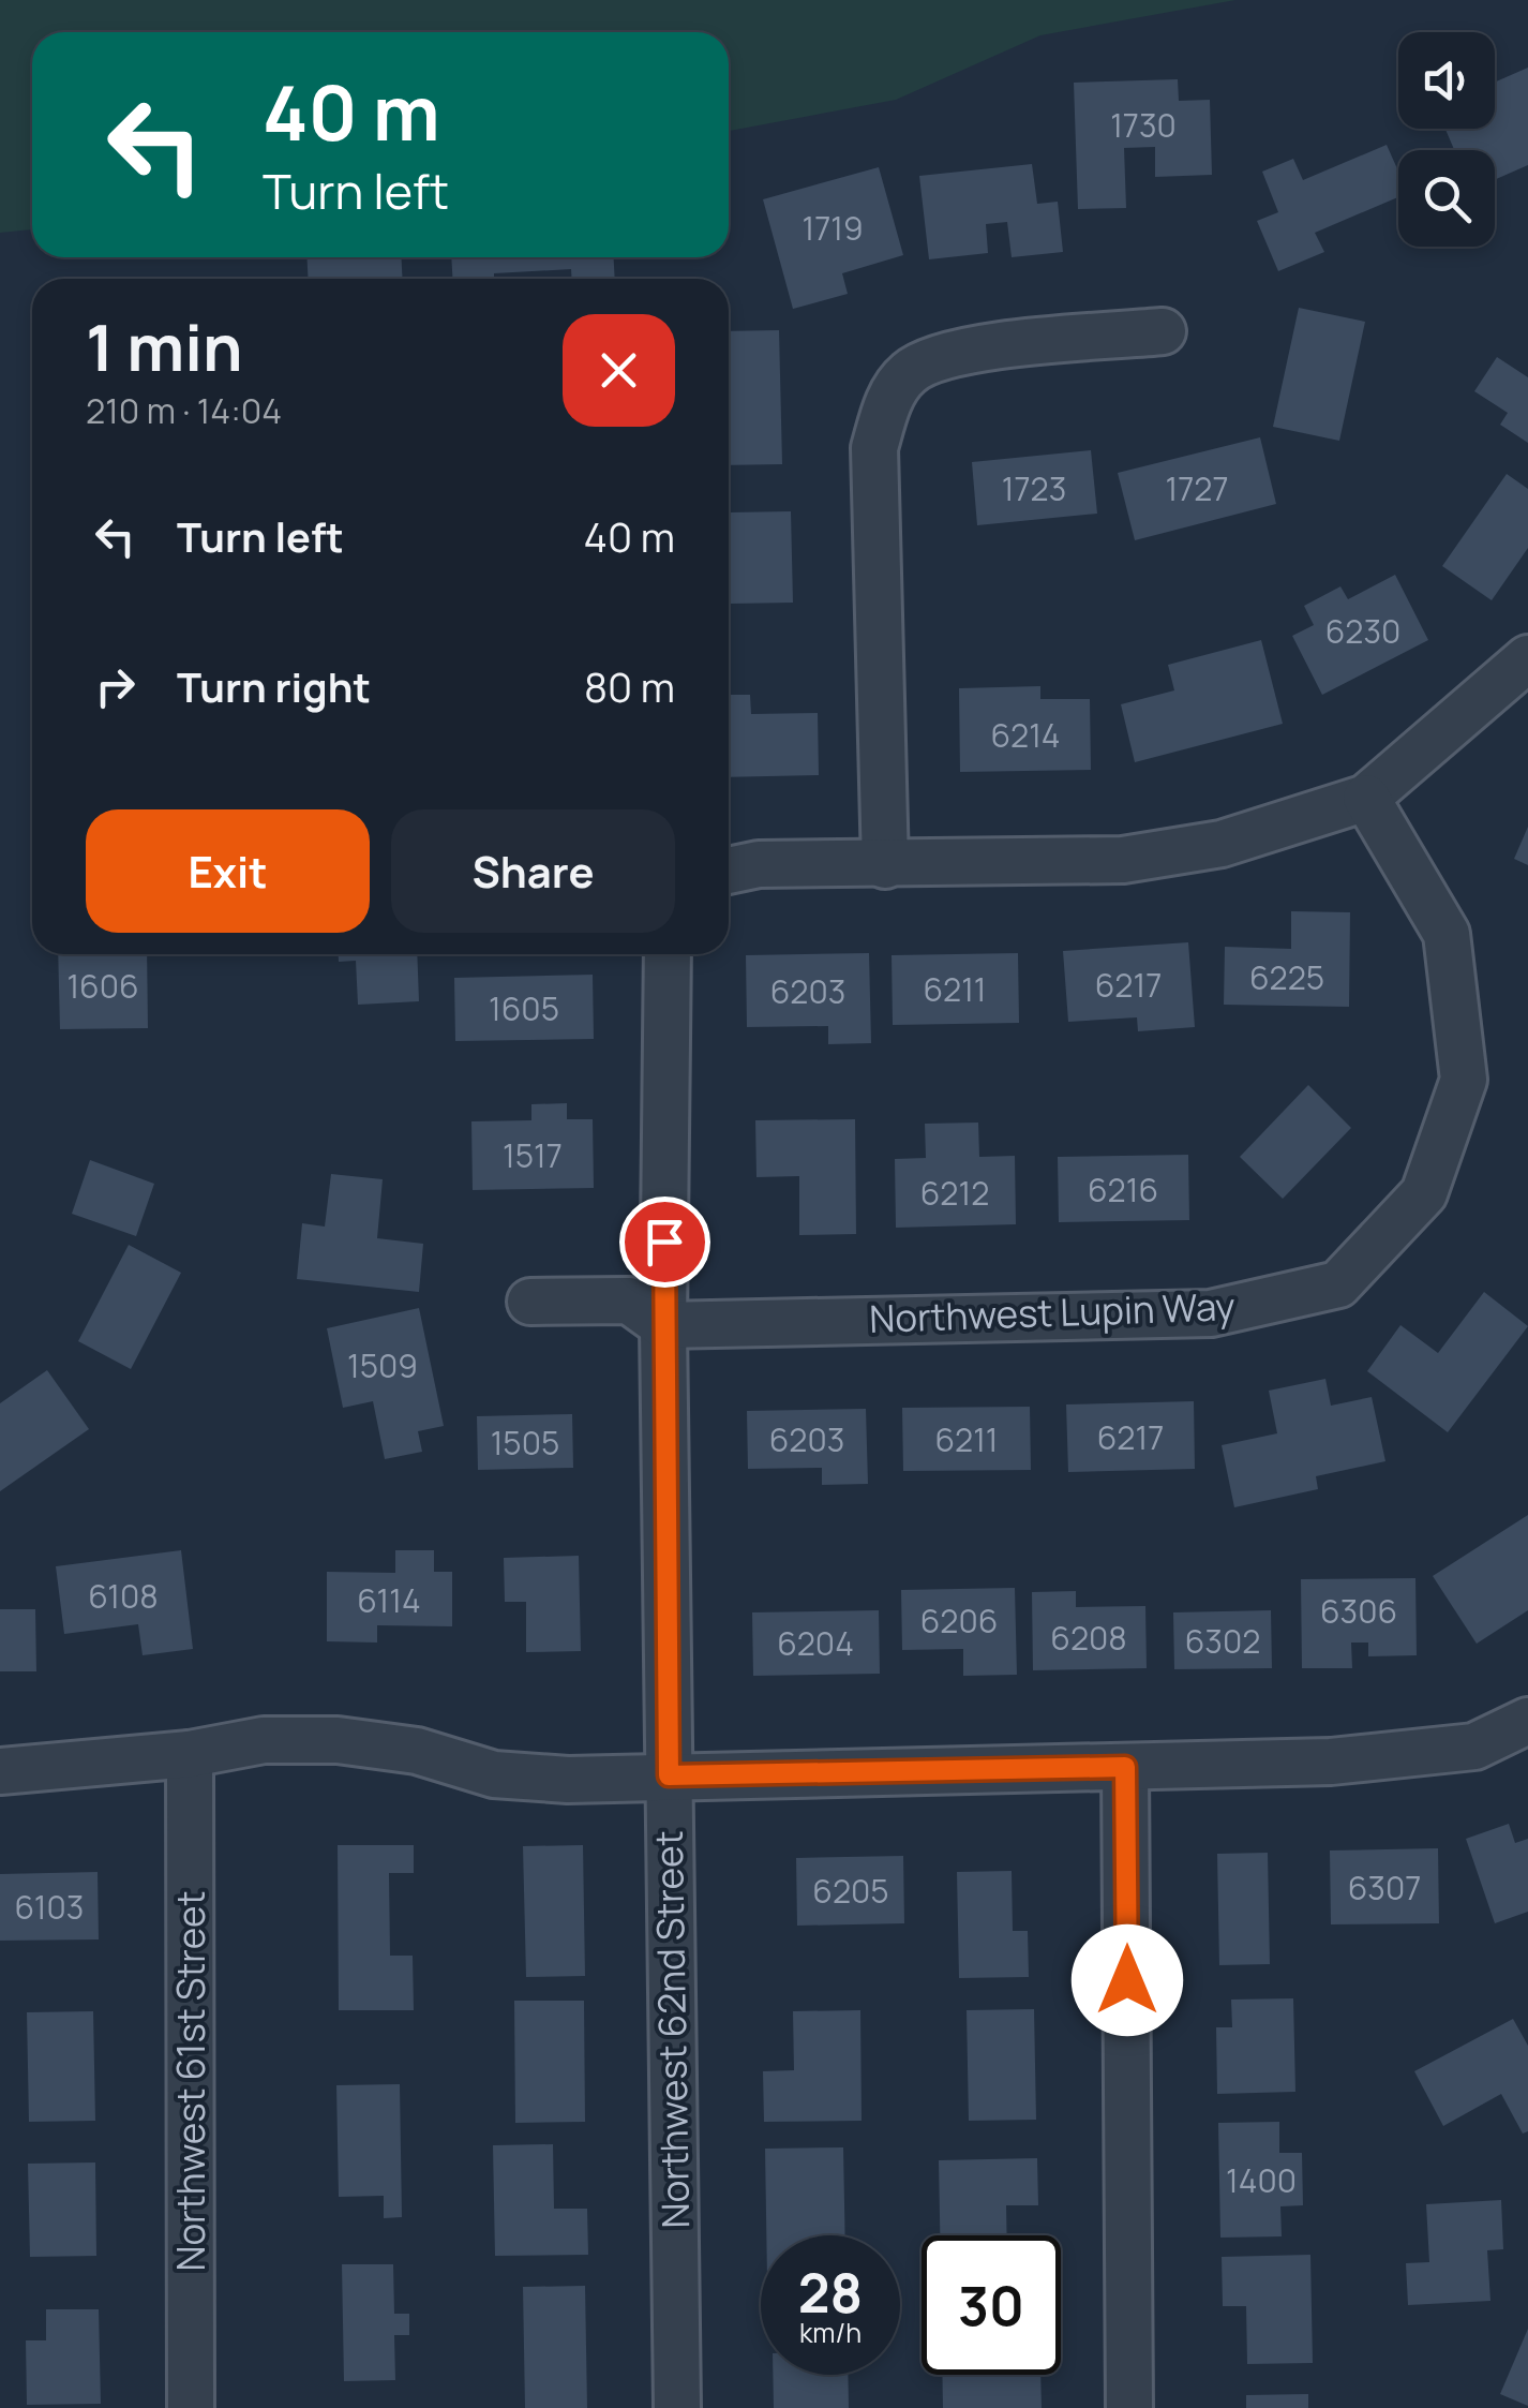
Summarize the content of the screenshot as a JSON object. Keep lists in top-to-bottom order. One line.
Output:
{"streets":{"street":["Northwest Lupin Way","Northwest 62nd Street","Northwest 61st Street"]},"crossings":[["Northwest Lupin Way","Northwest 62nd Street"]],"house_numbers":["1730","1719","1723","1727","6230","6214","6225","6217","1606","6211","6203","1605","1517","6216","6212","1509","6217","6203","6211","1505","6108","6114","6306","6206","6208","6302","6204","6307","6205","6103","1400"],"page":{"turn":["40 m","Turn left"],"heading":["1 min","210 m · 14:04"],"list":[{"name":"Turn left","value":"40 m"},{"name":"Turn right","value":"80 m"}],"buttons":["Exit","Share"],"speed":"28 km/h","limit":"30"}}
